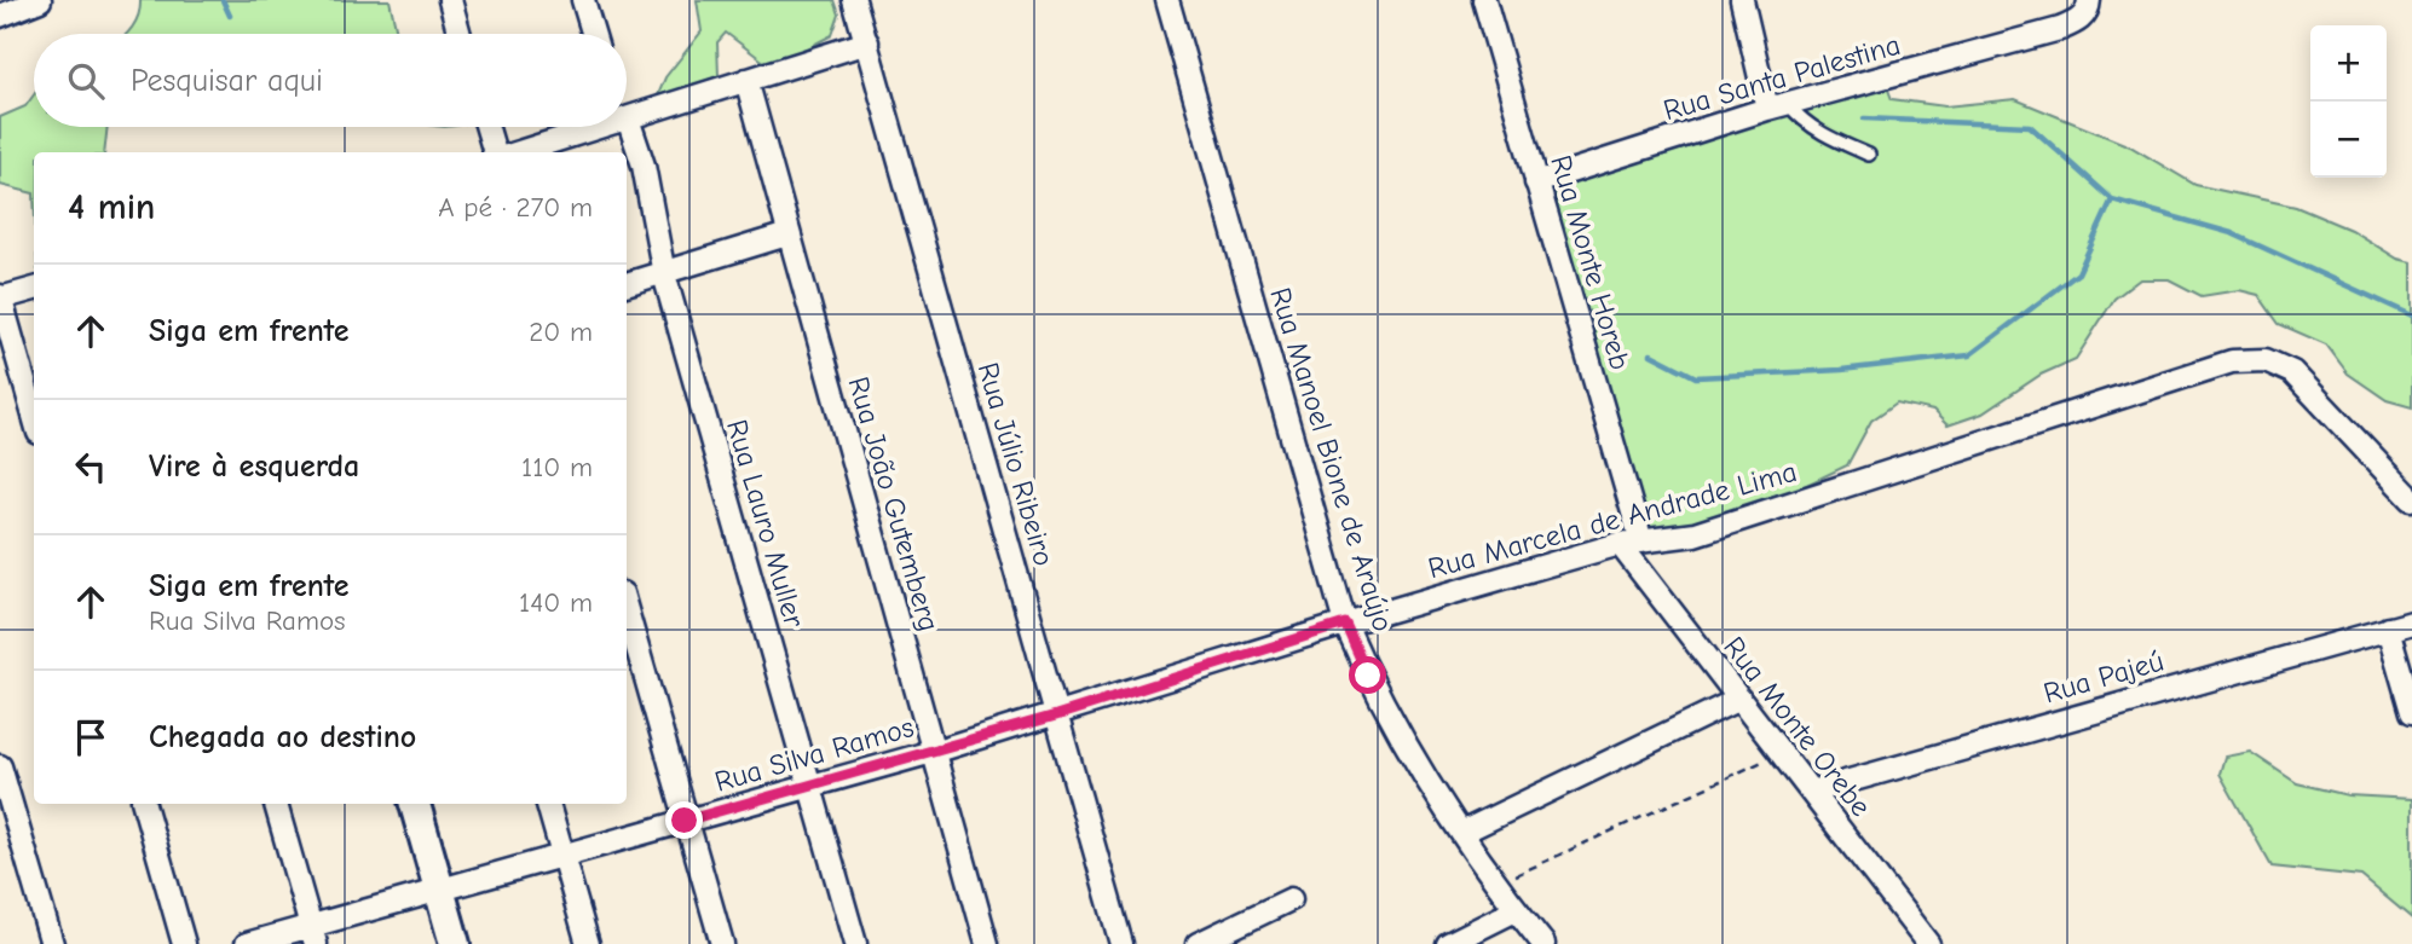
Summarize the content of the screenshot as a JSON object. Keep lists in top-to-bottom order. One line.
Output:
{"streets":{"street":["Rua Santa Palestina","Rua Monte Horeb","Rua Manoel Bione de Araújo","Rua Júlio Ribeiro","Rua João Gutemberg","Rua Marcela de Andrade Lima","Rua Lauro Muller","Rua Pajeú","Rua Monte Orebe","Rua Silva Ramos"]},"crossings":[["Rua Santa Palestina","Rua Monte Horeb"],["Rua Monte Horeb","Rua Marcela de Andrade Lima"],["Rua Monte Horeb","Rua Monte Orebe"],["Rua Manoel Bione de Araújo","Rua Marcela de Andrade Lima"],["Rua Júlio Ribeiro","Rua Marcela de Andrade Lima"],["Rua Júlio Ribeiro","Rua Silva Ramos"],["Rua João Gutemberg","Rua Silva Ramos"],["Rua Marcela de Andrade Lima","Rua Monte Orebe"],["Rua Marcela de Andrade Lima","Rua Silva Ramos"],["Rua Lauro Muller","Rua Silva Ramos"],["Rua Pajeú","Rua Monte Orebe"]],"page":{"map_buttons":["+","−"],"search":"Pesquisar aqui","heading":["4 min","A pé · 270 m"],"list":[["Siga em frente","20 m"],["Vire à esquerda","110 m"],["Siga em frente","Rua Silva Ramos","140 m"],"Chegada ao destino"]}}
